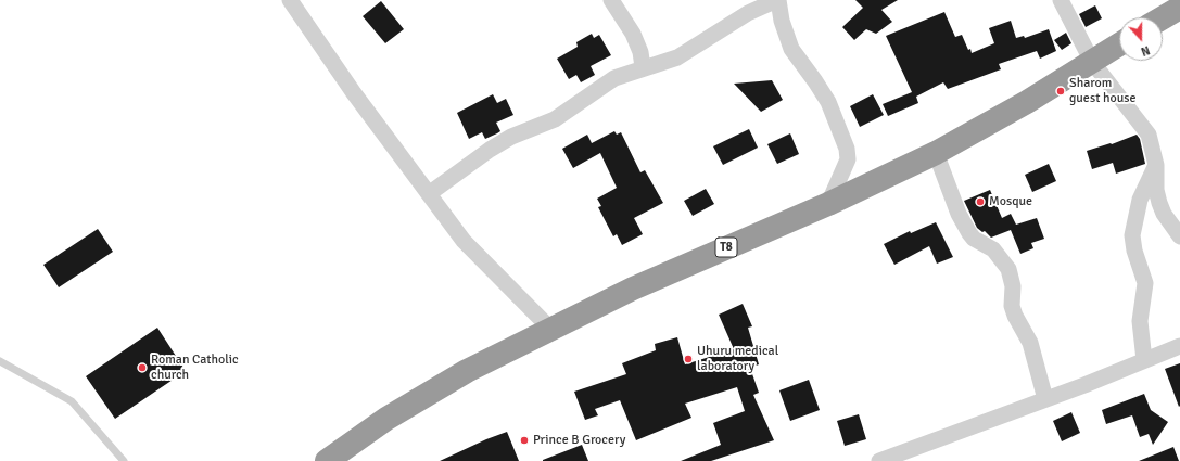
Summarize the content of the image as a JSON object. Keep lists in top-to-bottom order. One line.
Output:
{"streets":{"highway":["T8"]},"places":["Sharom guest house","Mosque","Uhuru medical laboratory","Roman Catholic church","Prince B Grocery"],"north":"bottom"}
